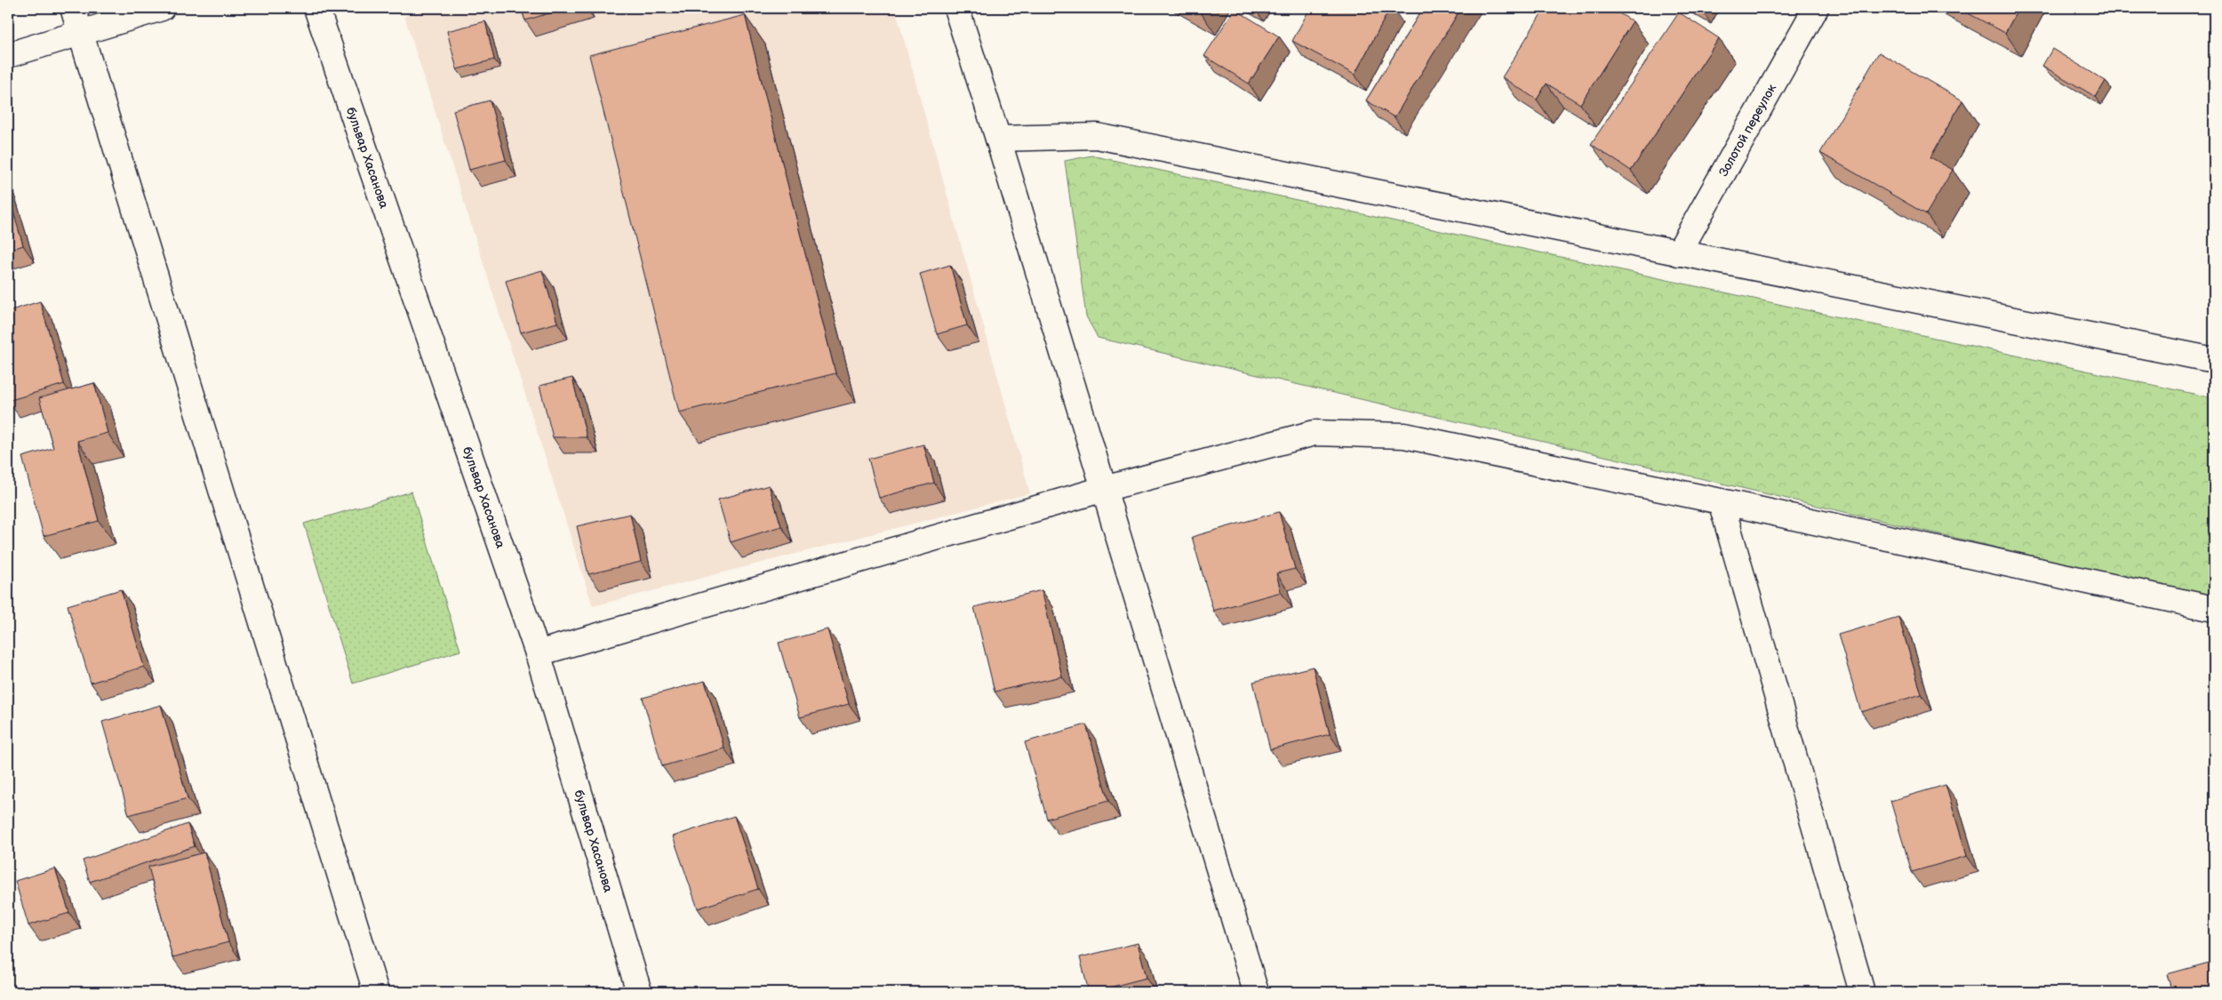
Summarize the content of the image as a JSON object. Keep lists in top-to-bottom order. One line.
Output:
{"streets":{"street":["Золотой переулок","бульвар Хасанова"]}}
